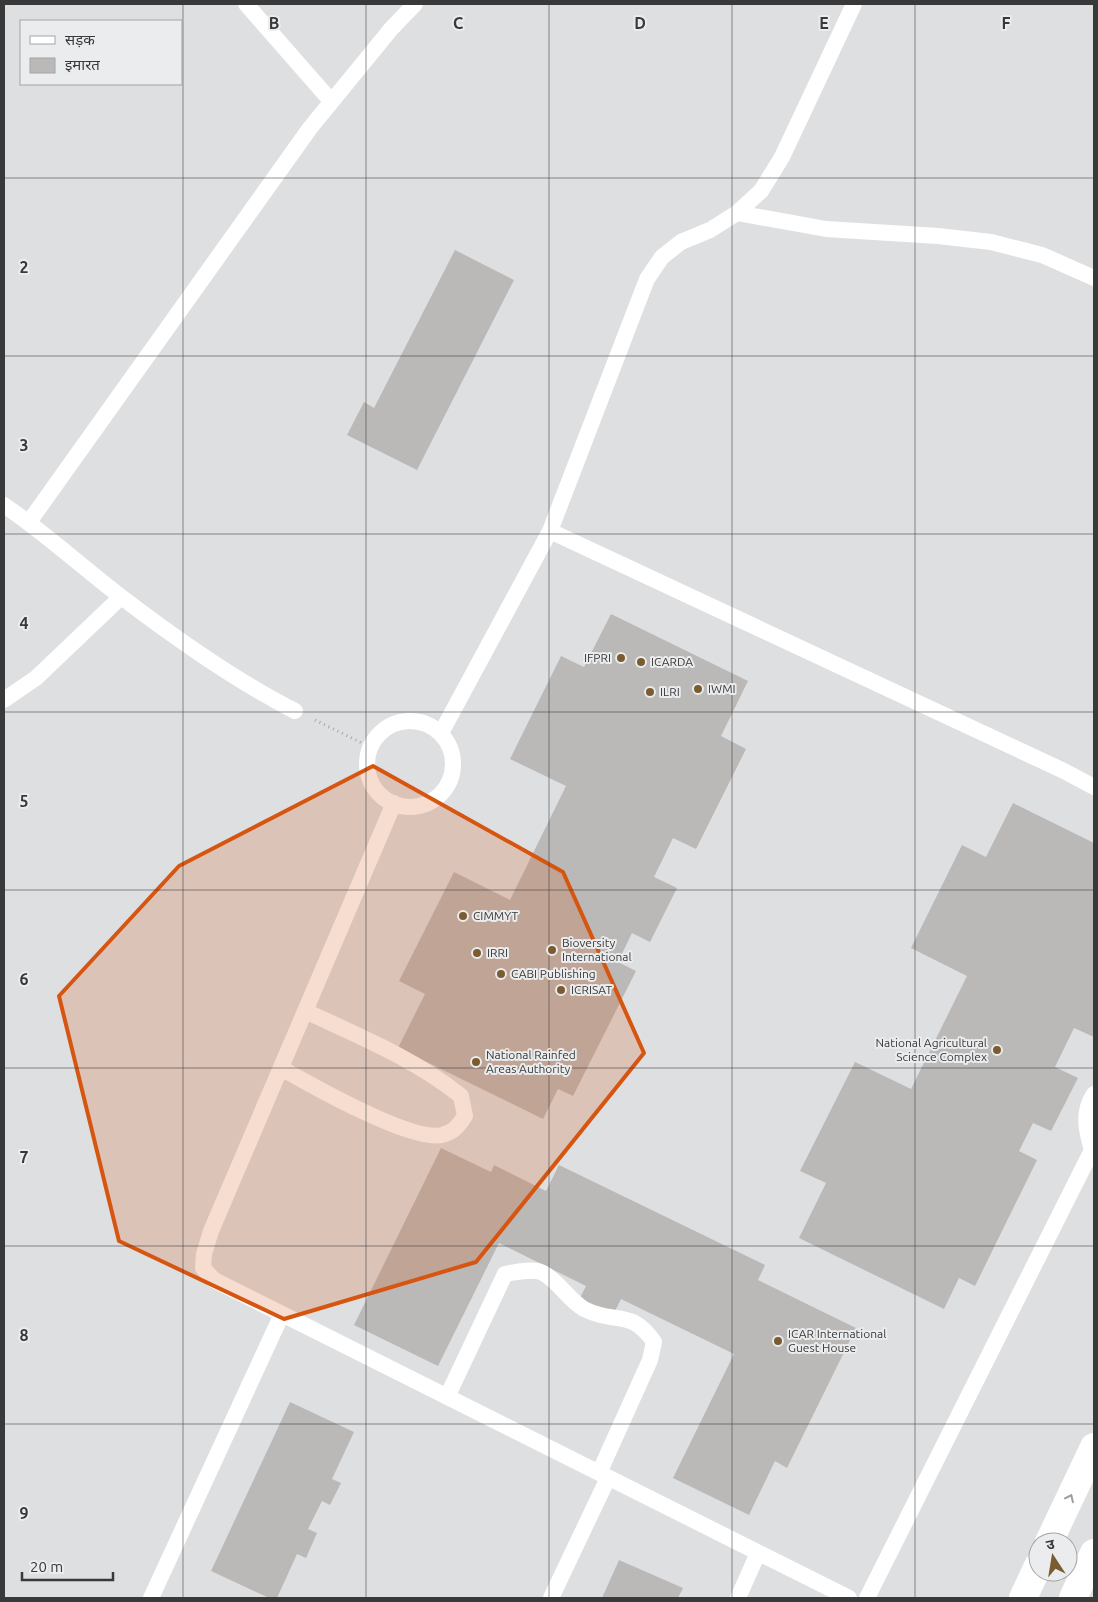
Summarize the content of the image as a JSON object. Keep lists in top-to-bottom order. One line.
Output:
{"places":["IFPRI","ICARDA","IWMI","ILRI","CIMMYT","Bioversity International","IRRI","CABI Publishing","ICRISAT","National Agricultural Science Complex","National Rainfed Areas Authority","ICAR International Guest House"],"legend":["सड़क","इमारत"],"scale_bar":"20 m","north":"top","grid":{"columns":["B","C","D","E","F"],"rows":["2","3","4","5","6","7","8","9"]}}
